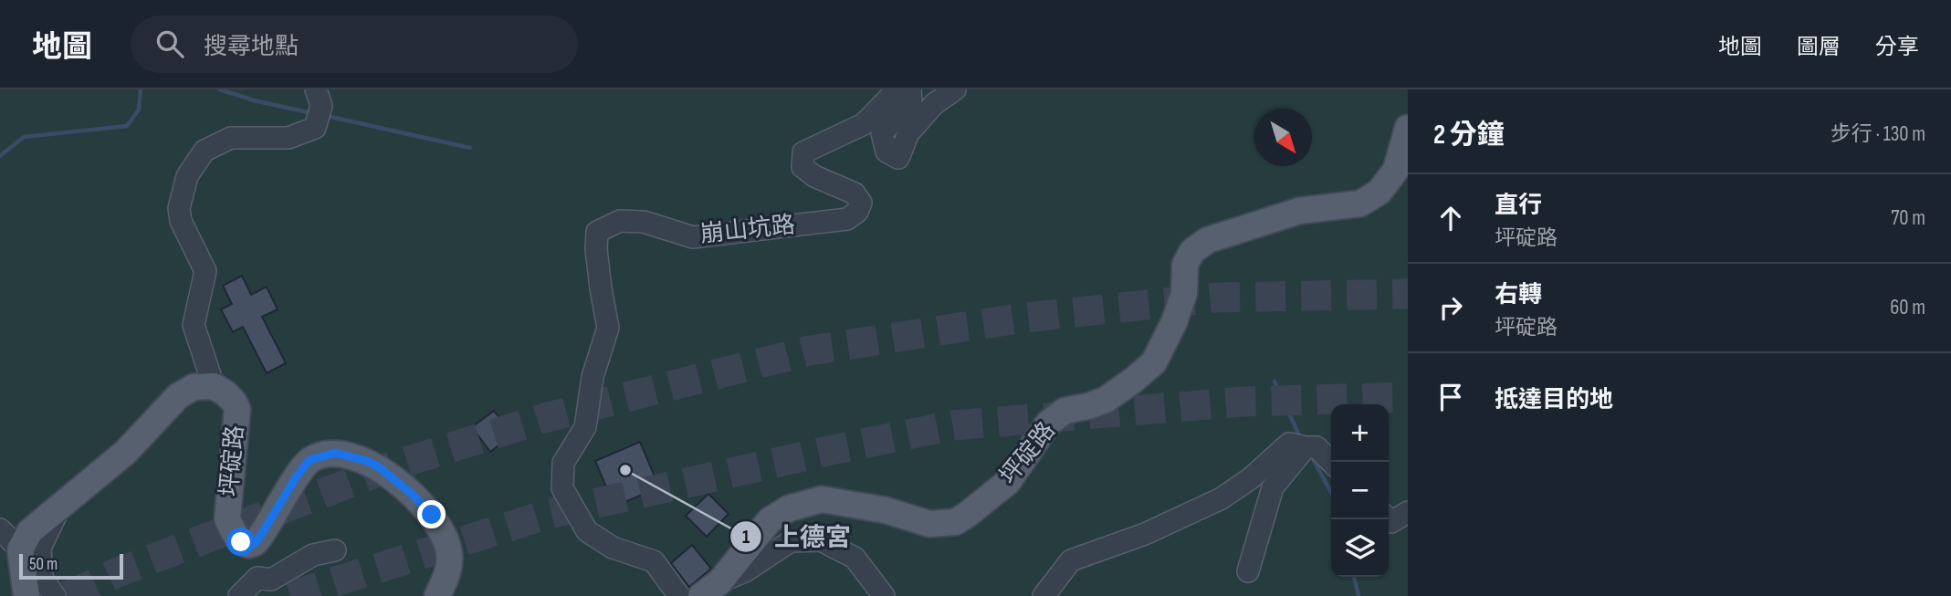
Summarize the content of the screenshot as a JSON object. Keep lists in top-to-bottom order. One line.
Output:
{"streets":{"main road":["坪碇路"],"street":["崩山坑路"]},"places":["上德宮"],"scale_bar":"50 m","north":"bottom right","page":{"header":"地圖","search":"搜尋地點","nav":["地圖","圖層","分享"],"heading":["2 分鐘","步行 · 130 m"],"list":[["直行","坪碇路","70 m"],["右轉","坪碇路","60 m"],"抵達目的地"],"map_buttons":["+","−"],"scale":"50 m"}}
